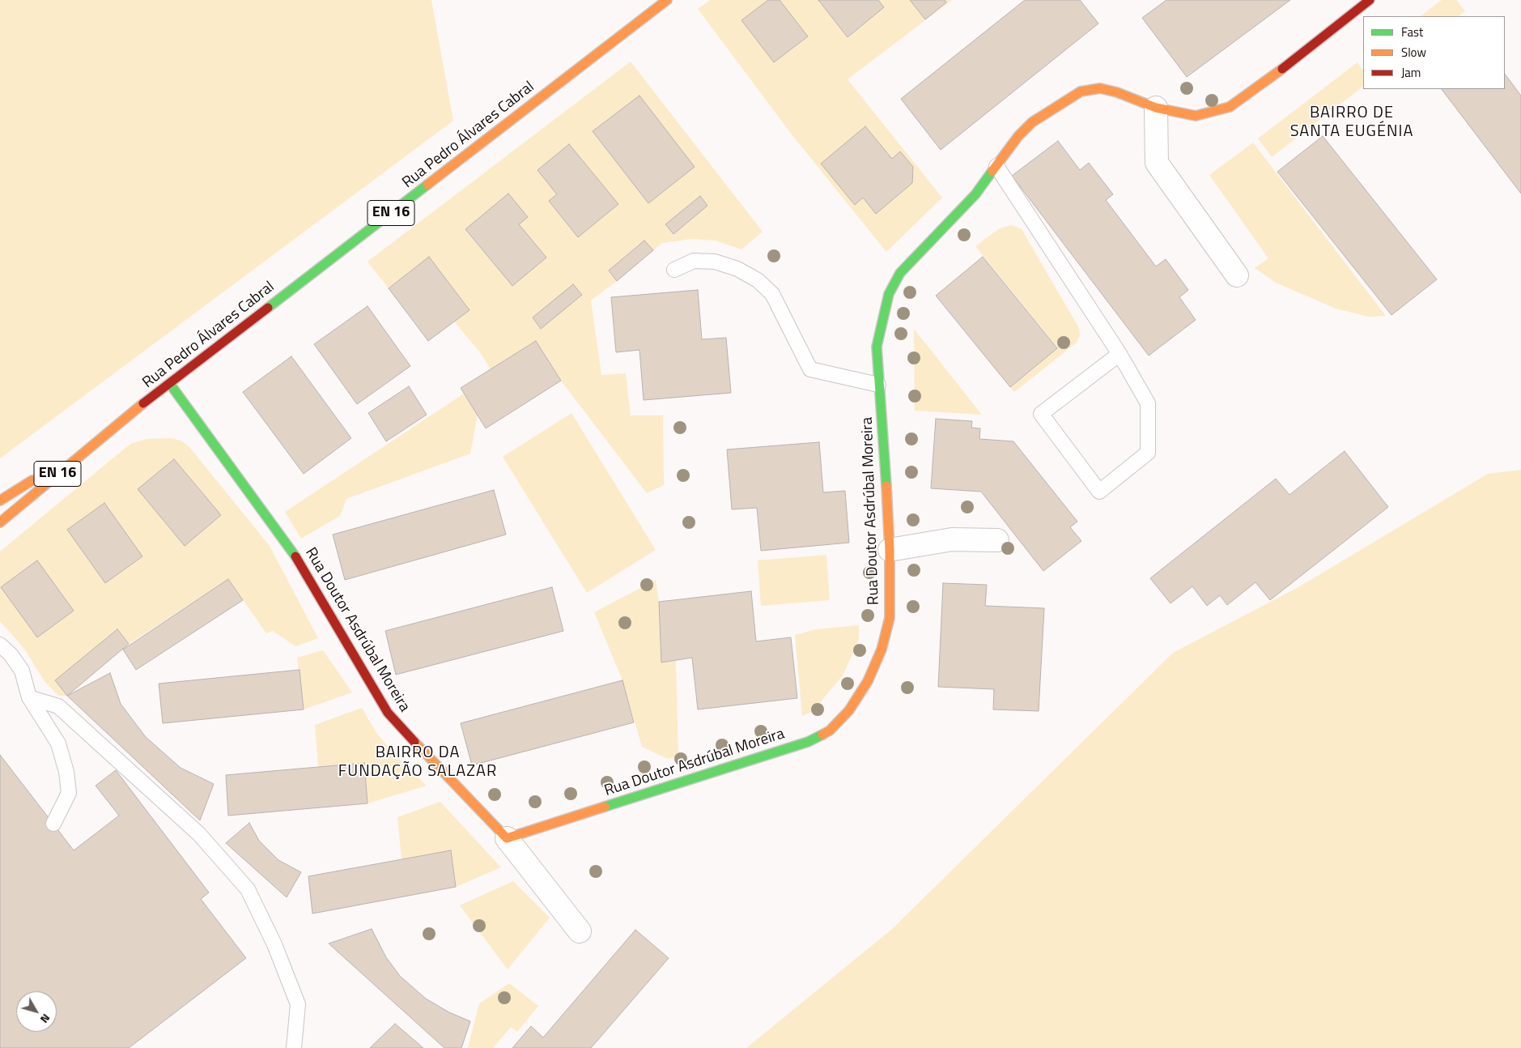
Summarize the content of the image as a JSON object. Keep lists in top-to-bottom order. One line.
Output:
{"streets":{"street":["Rua Pedro Álvares Cabral","EN 16","Rua Doutor Asdrúbal Moreira"]},"crossings":[["Rua Pedro Álvares Cabral","Rua Doutor Asdrúbal Moreira"]],"districts":["BAIRRO DE SANTA EUGÉNIA","BAIRRO DA FUNDAÇÃO SALAZAR"],"legend":["Fast","Slow","Jam"],"north":"bottom right"}
